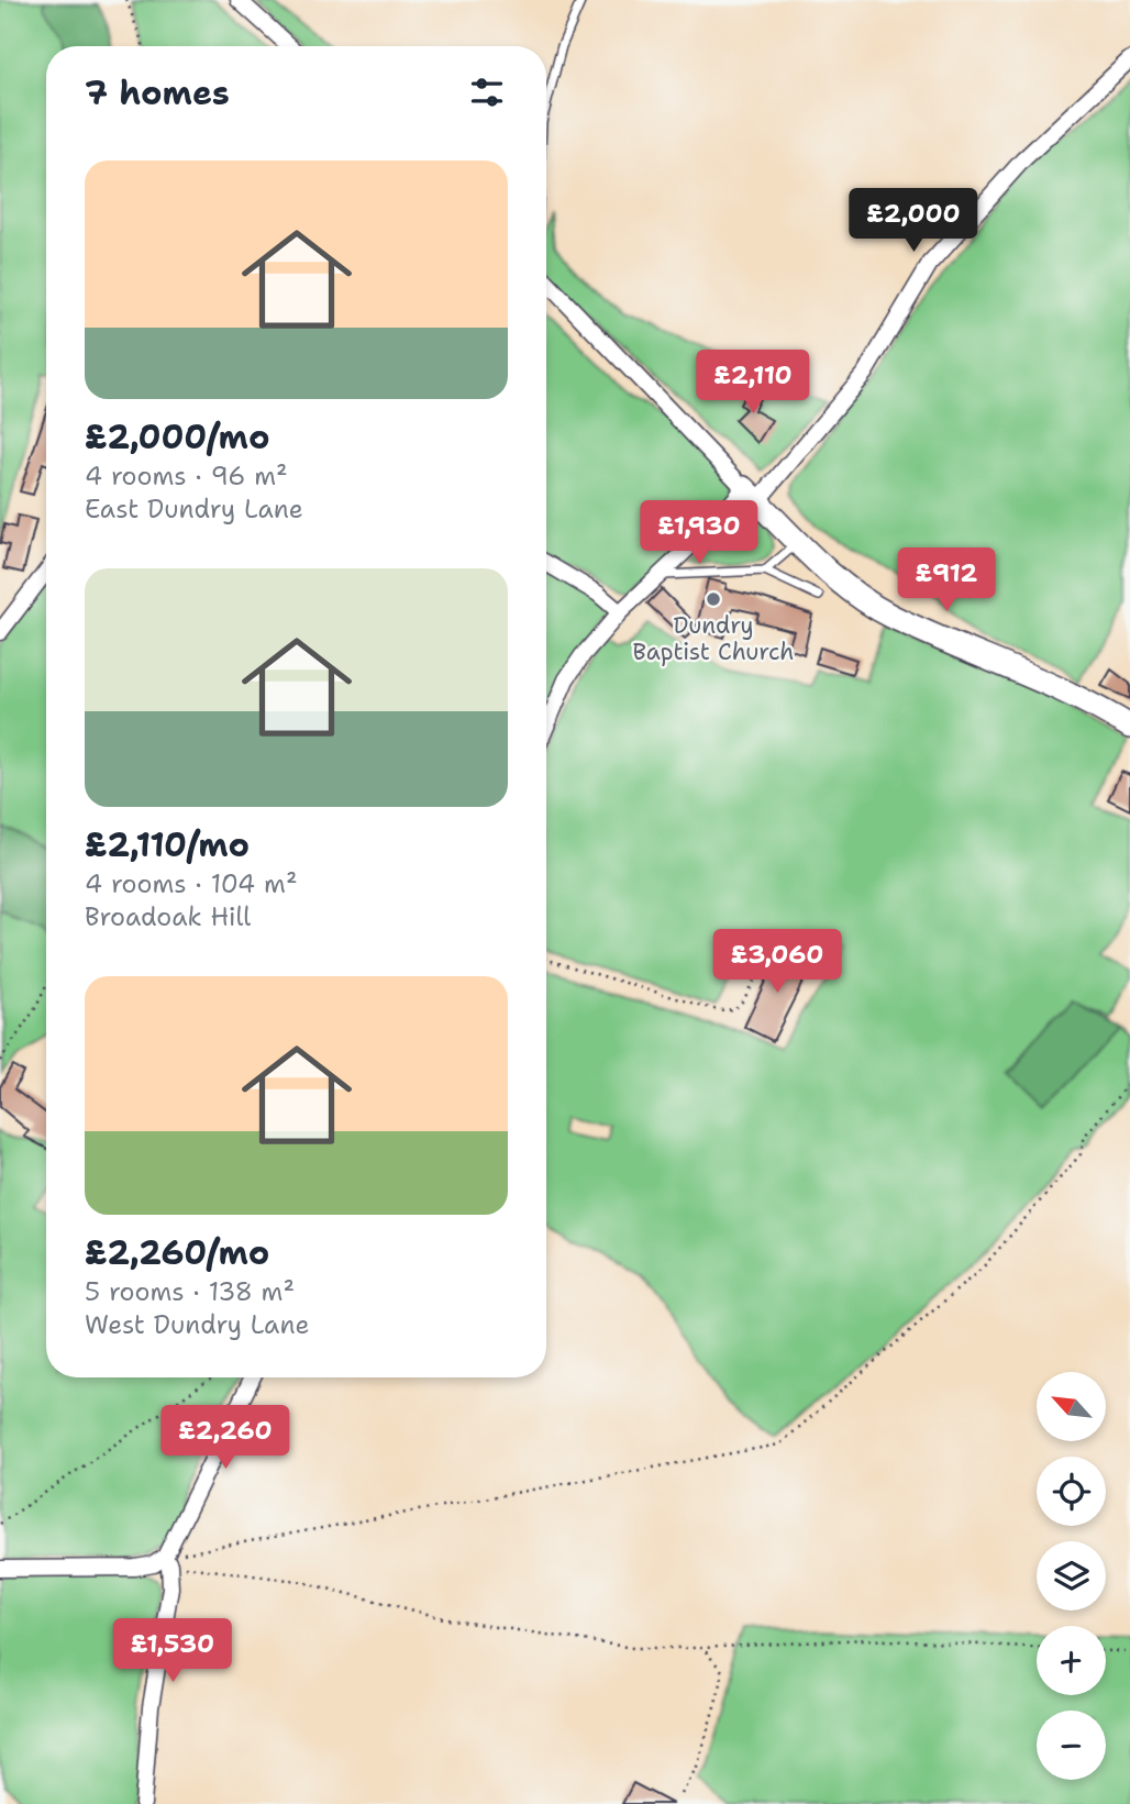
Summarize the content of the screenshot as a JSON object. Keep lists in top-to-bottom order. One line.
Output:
{"places":["Dundry Baptist Church"],"north":"top left","page":{"heading":"7 homes","list":[{"name":"£2,000/mo","note":"4 rooms · 96 m² · East Dundry Lane"},{"name":"£2,110/mo","note":"4 rooms · 104 m² · Broadoak Hill"},{"name":"£2,260/mo","note":"5 rooms · 138 m² · West Dundry Lane"}],"price":["£2,000","£2,110","£1,930","£912","£3,060","£2,260","£1,530"],"map_buttons":["+","−"]}}
